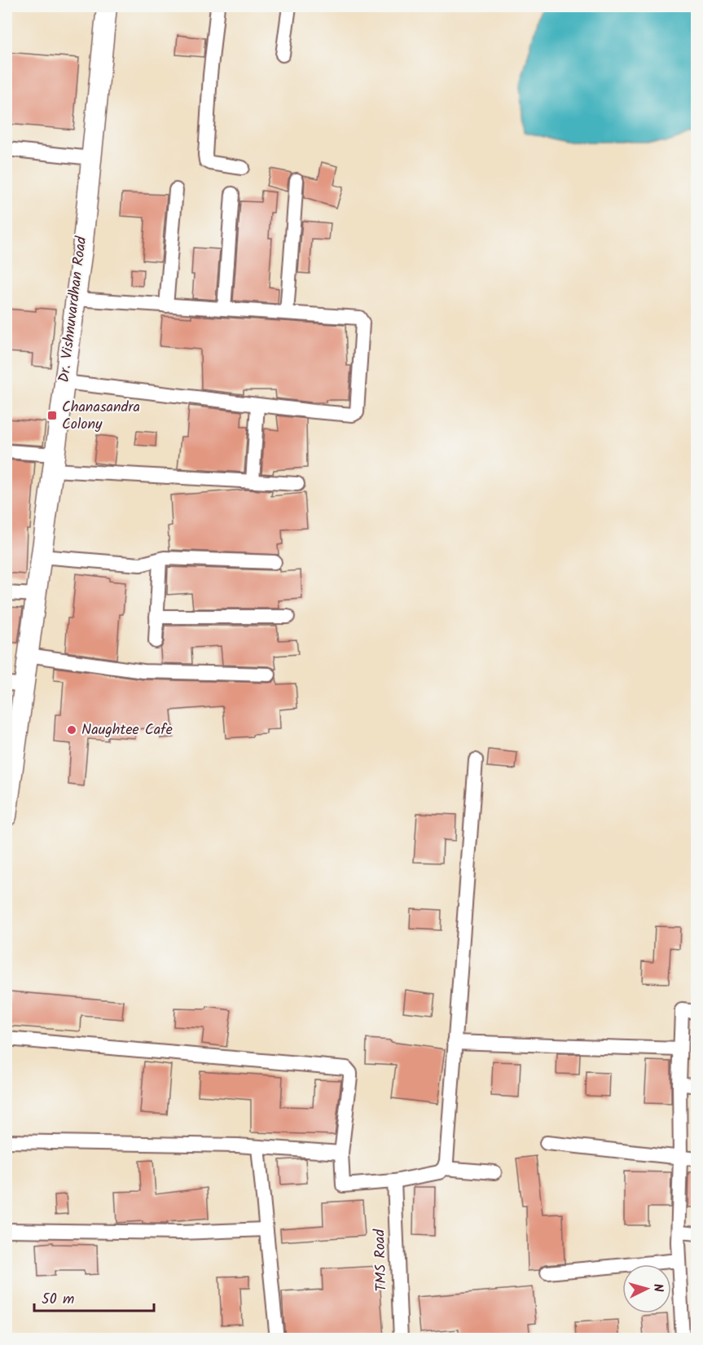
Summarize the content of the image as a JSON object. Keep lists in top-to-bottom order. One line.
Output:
{"streets":{"main road":["Dr. Vishnuvardhan Road"],"street":["TMS Road"]},"places":{"transit":["Chanasandra Colony"],"other":["Naughtee Cafe"]},"scale_bar":"50 m","north":"right"}
